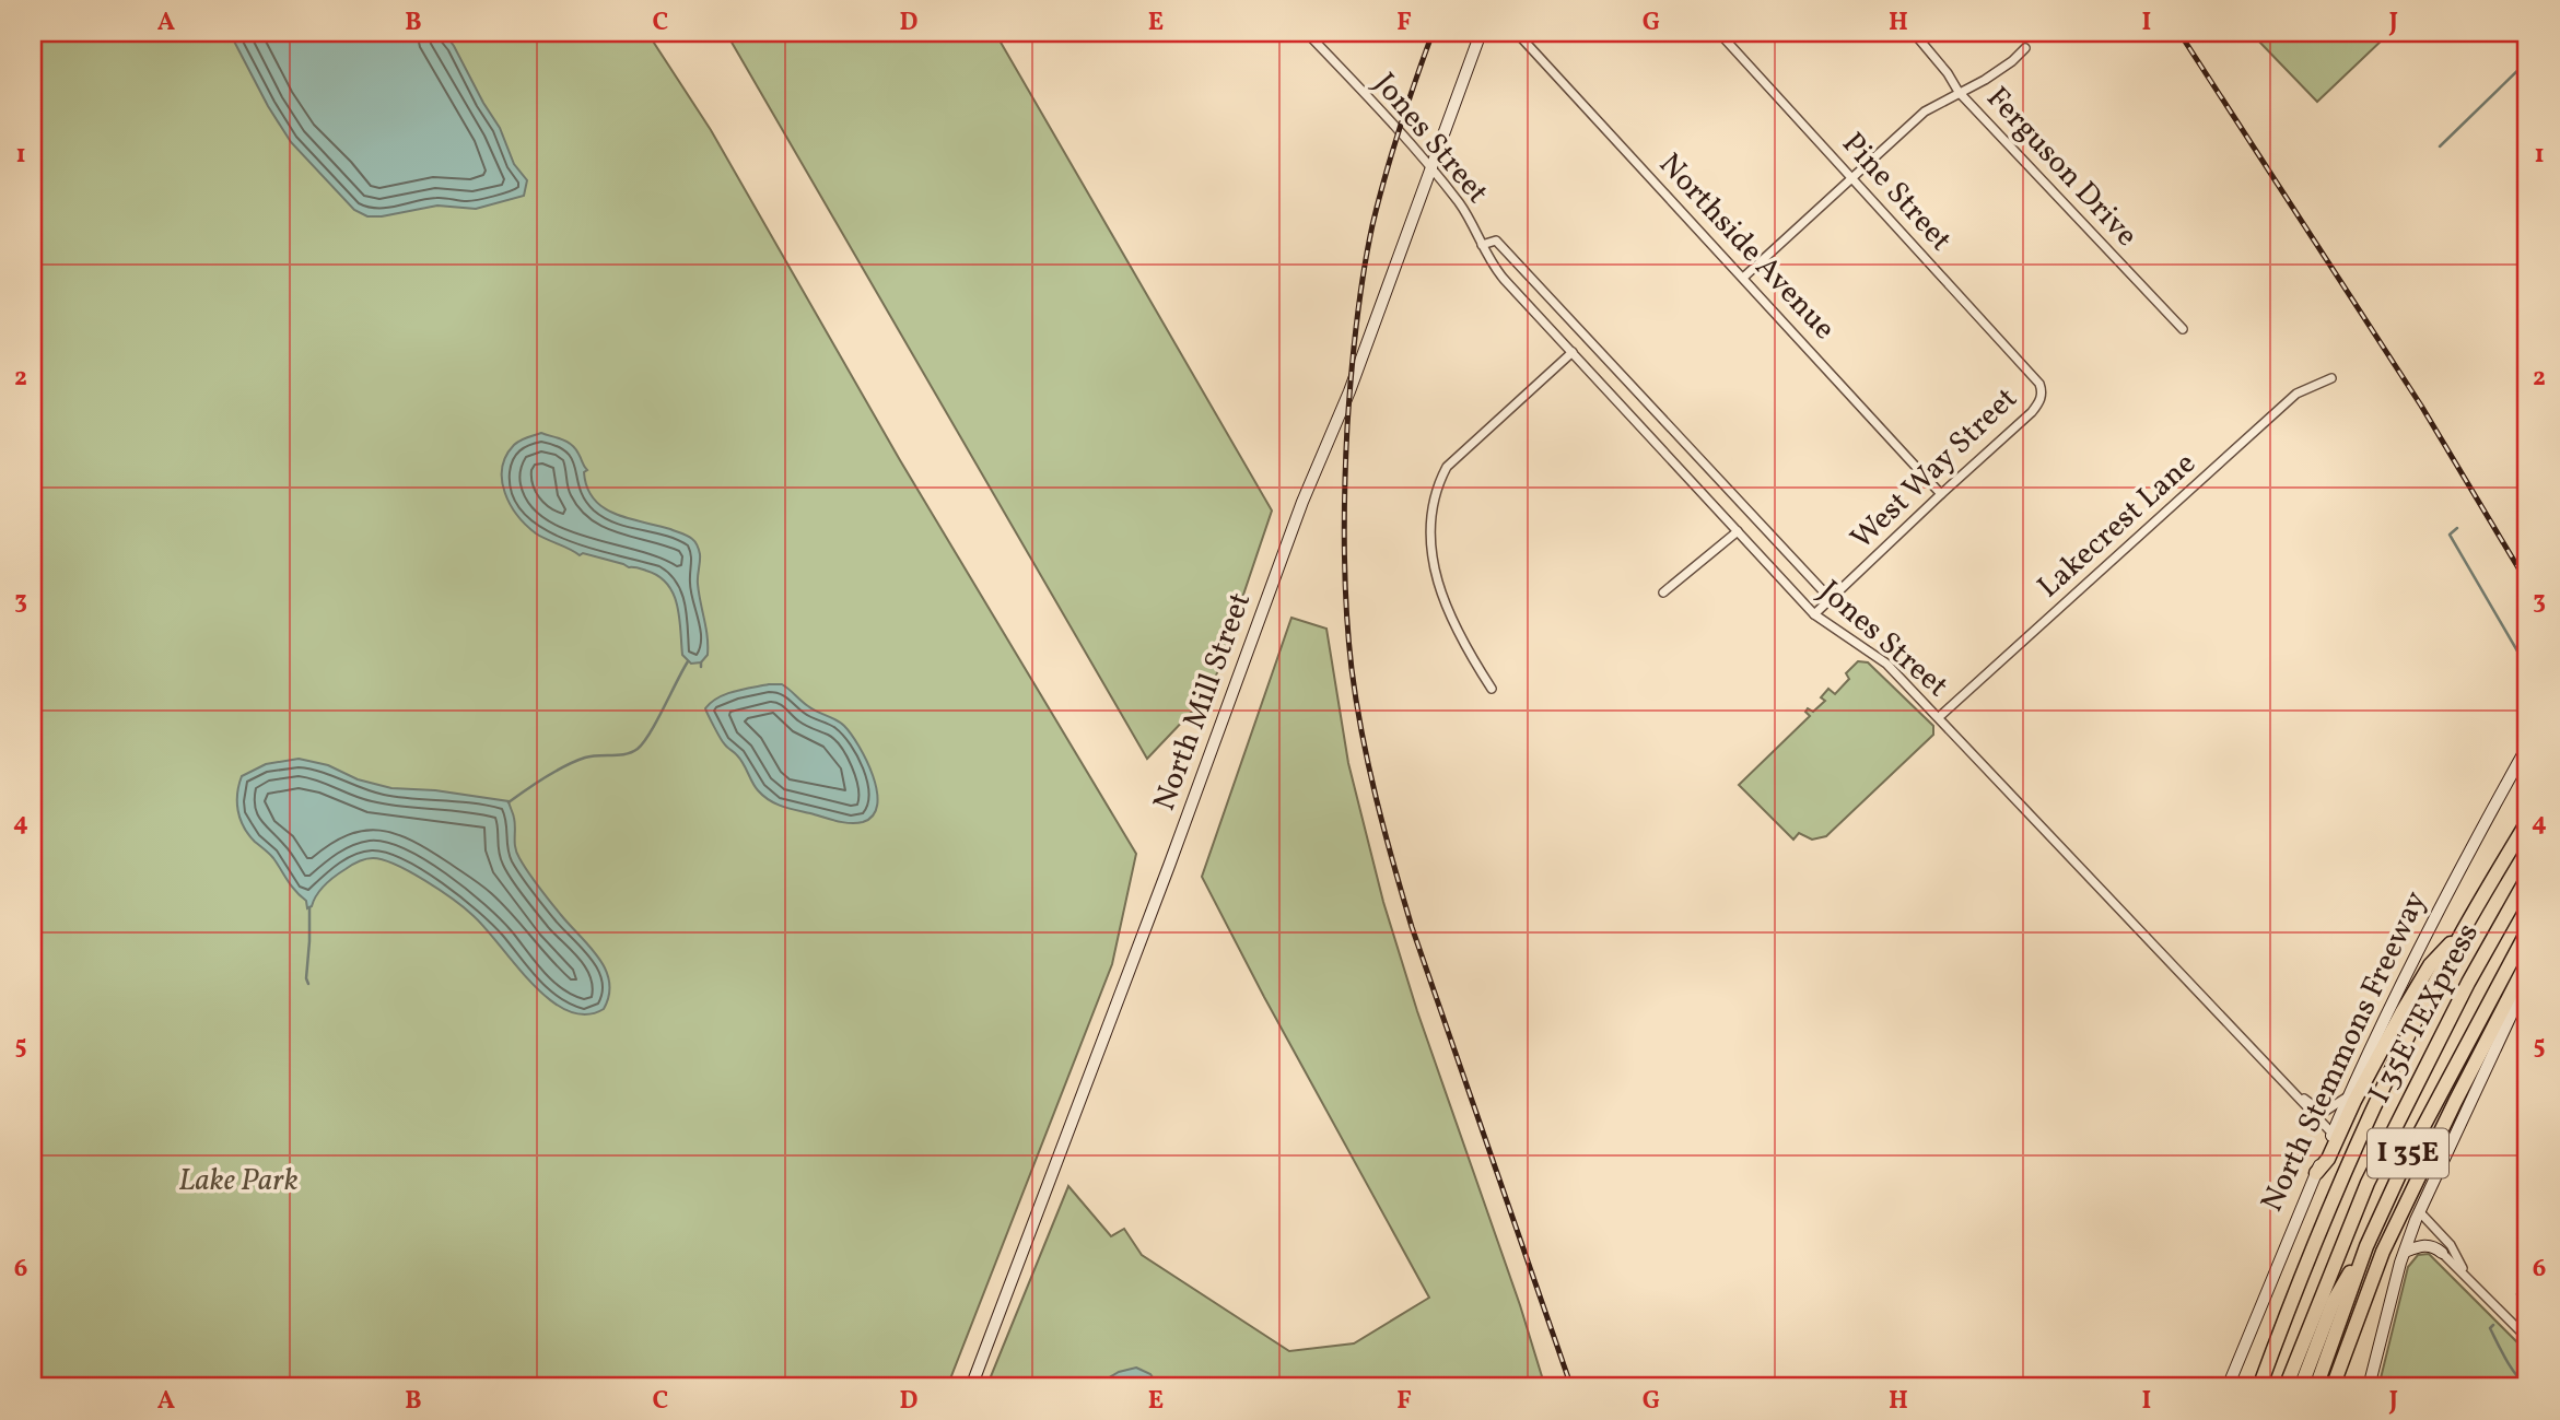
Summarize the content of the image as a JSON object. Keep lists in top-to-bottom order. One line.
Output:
{"streets":{"highway":["I 35E TEXpress","North Stemmons Freeway","I 35E"],"main road":["North Mill Street"],"street":["Jones Street","Ferguson Drive","Pine Street","Northside Avenue","West Way Street","Lakecrest Lane"]},"crossings":[["Jones Street","West Way Street"],["Jones Street","Lakecrest Lane"],["Jones Street","North Mill Street"],["Jones Street","North Stemmons Freeway"],["Pine Street","West Way Street"],["Northside Avenue","West Way Street"]],"parks":["Lake Park"],"grid":{"columns":["A","B","C","D","E","F","G","H","I","J"],"rows":["1","2","3","4","5","6"]}}
